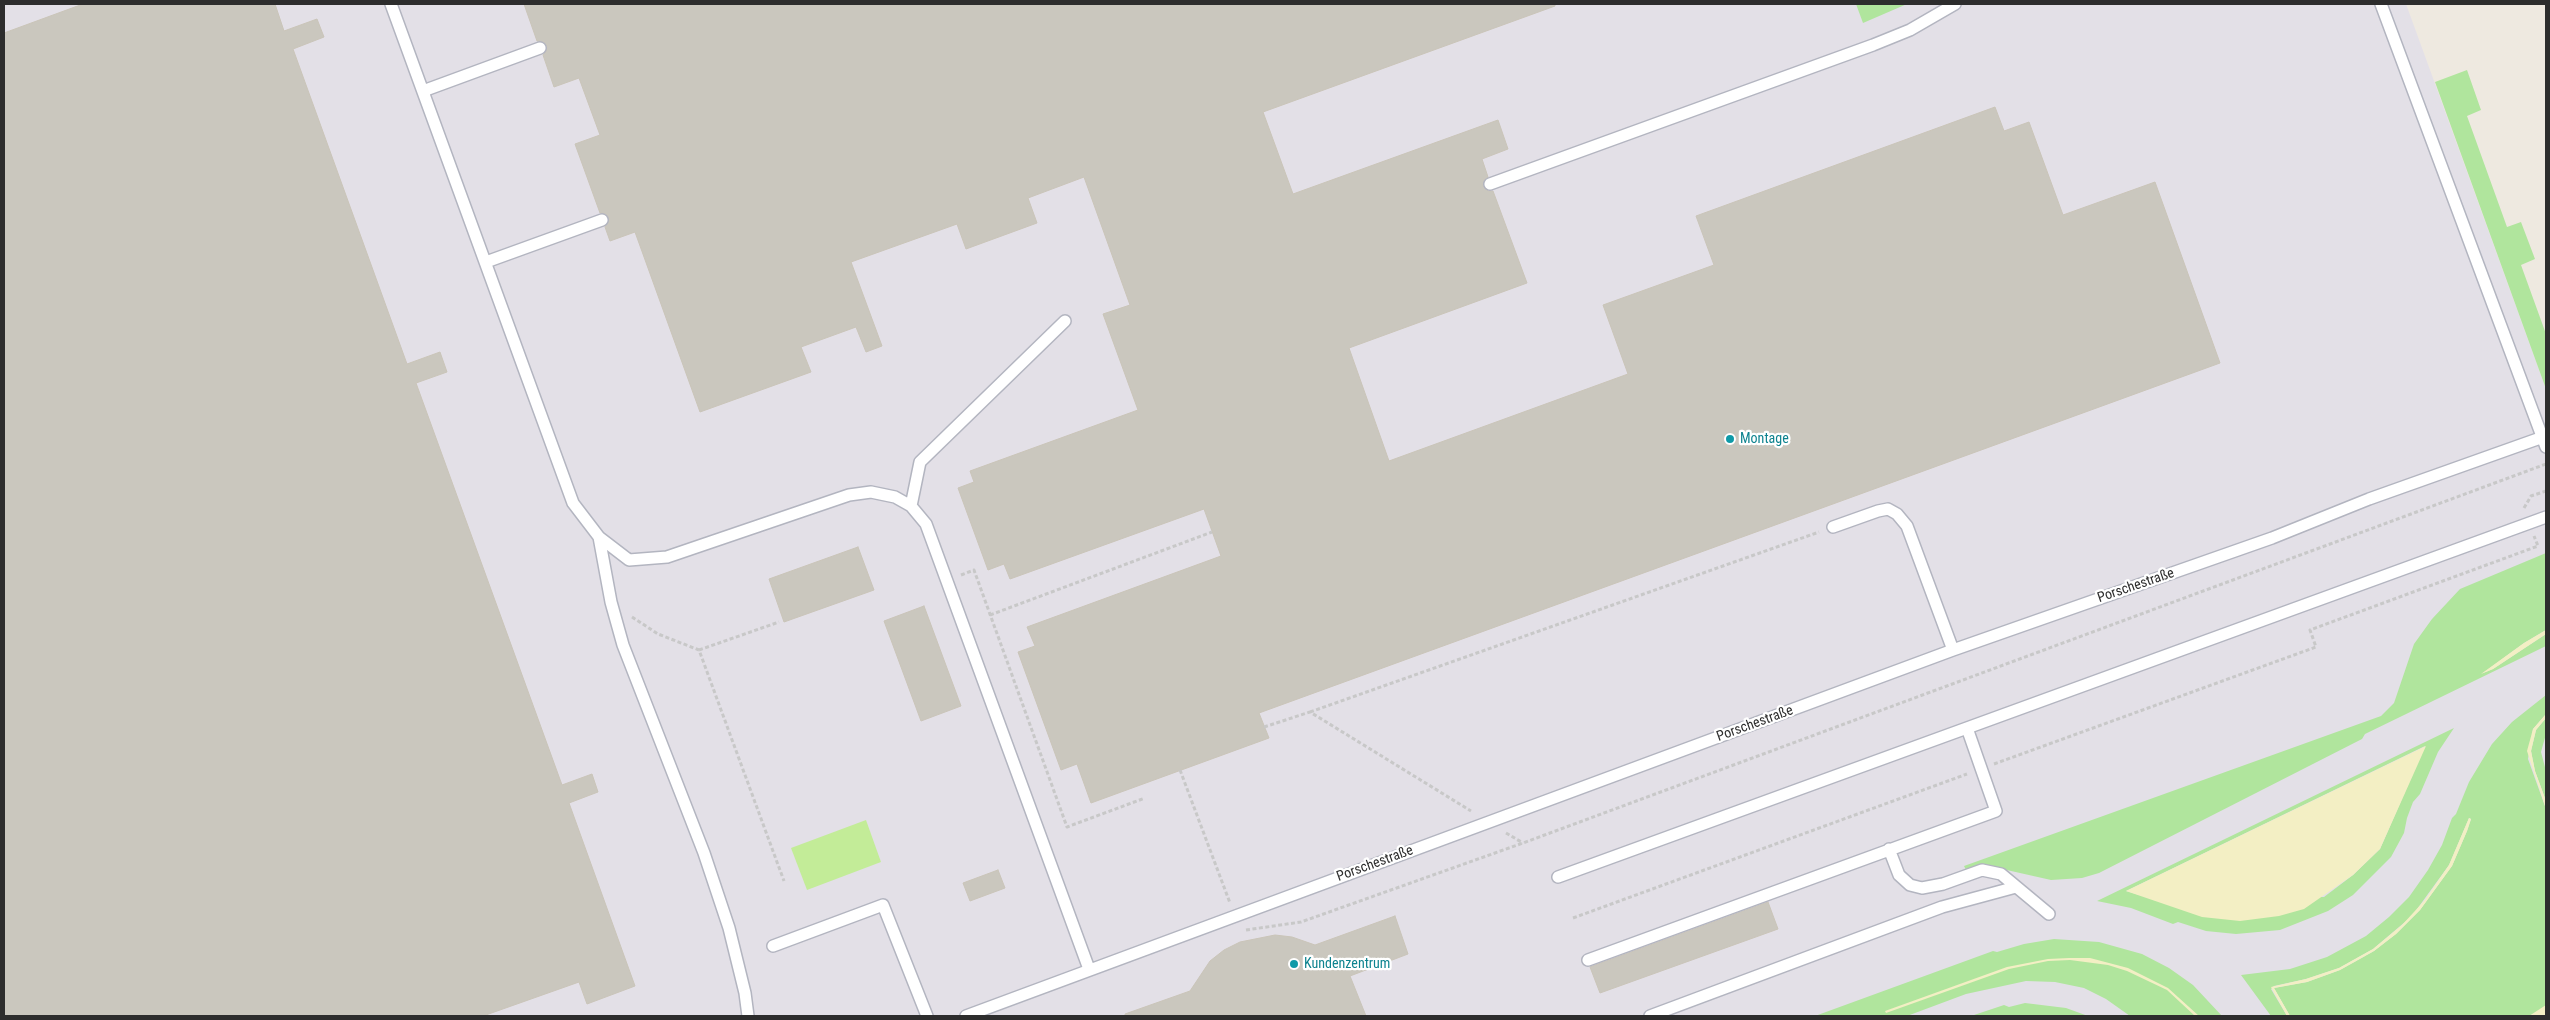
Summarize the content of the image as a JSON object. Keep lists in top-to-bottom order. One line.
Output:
{"streets":{"lane":["Porschestraße"]},"places":["Montage","Kundenzentrum"]}
